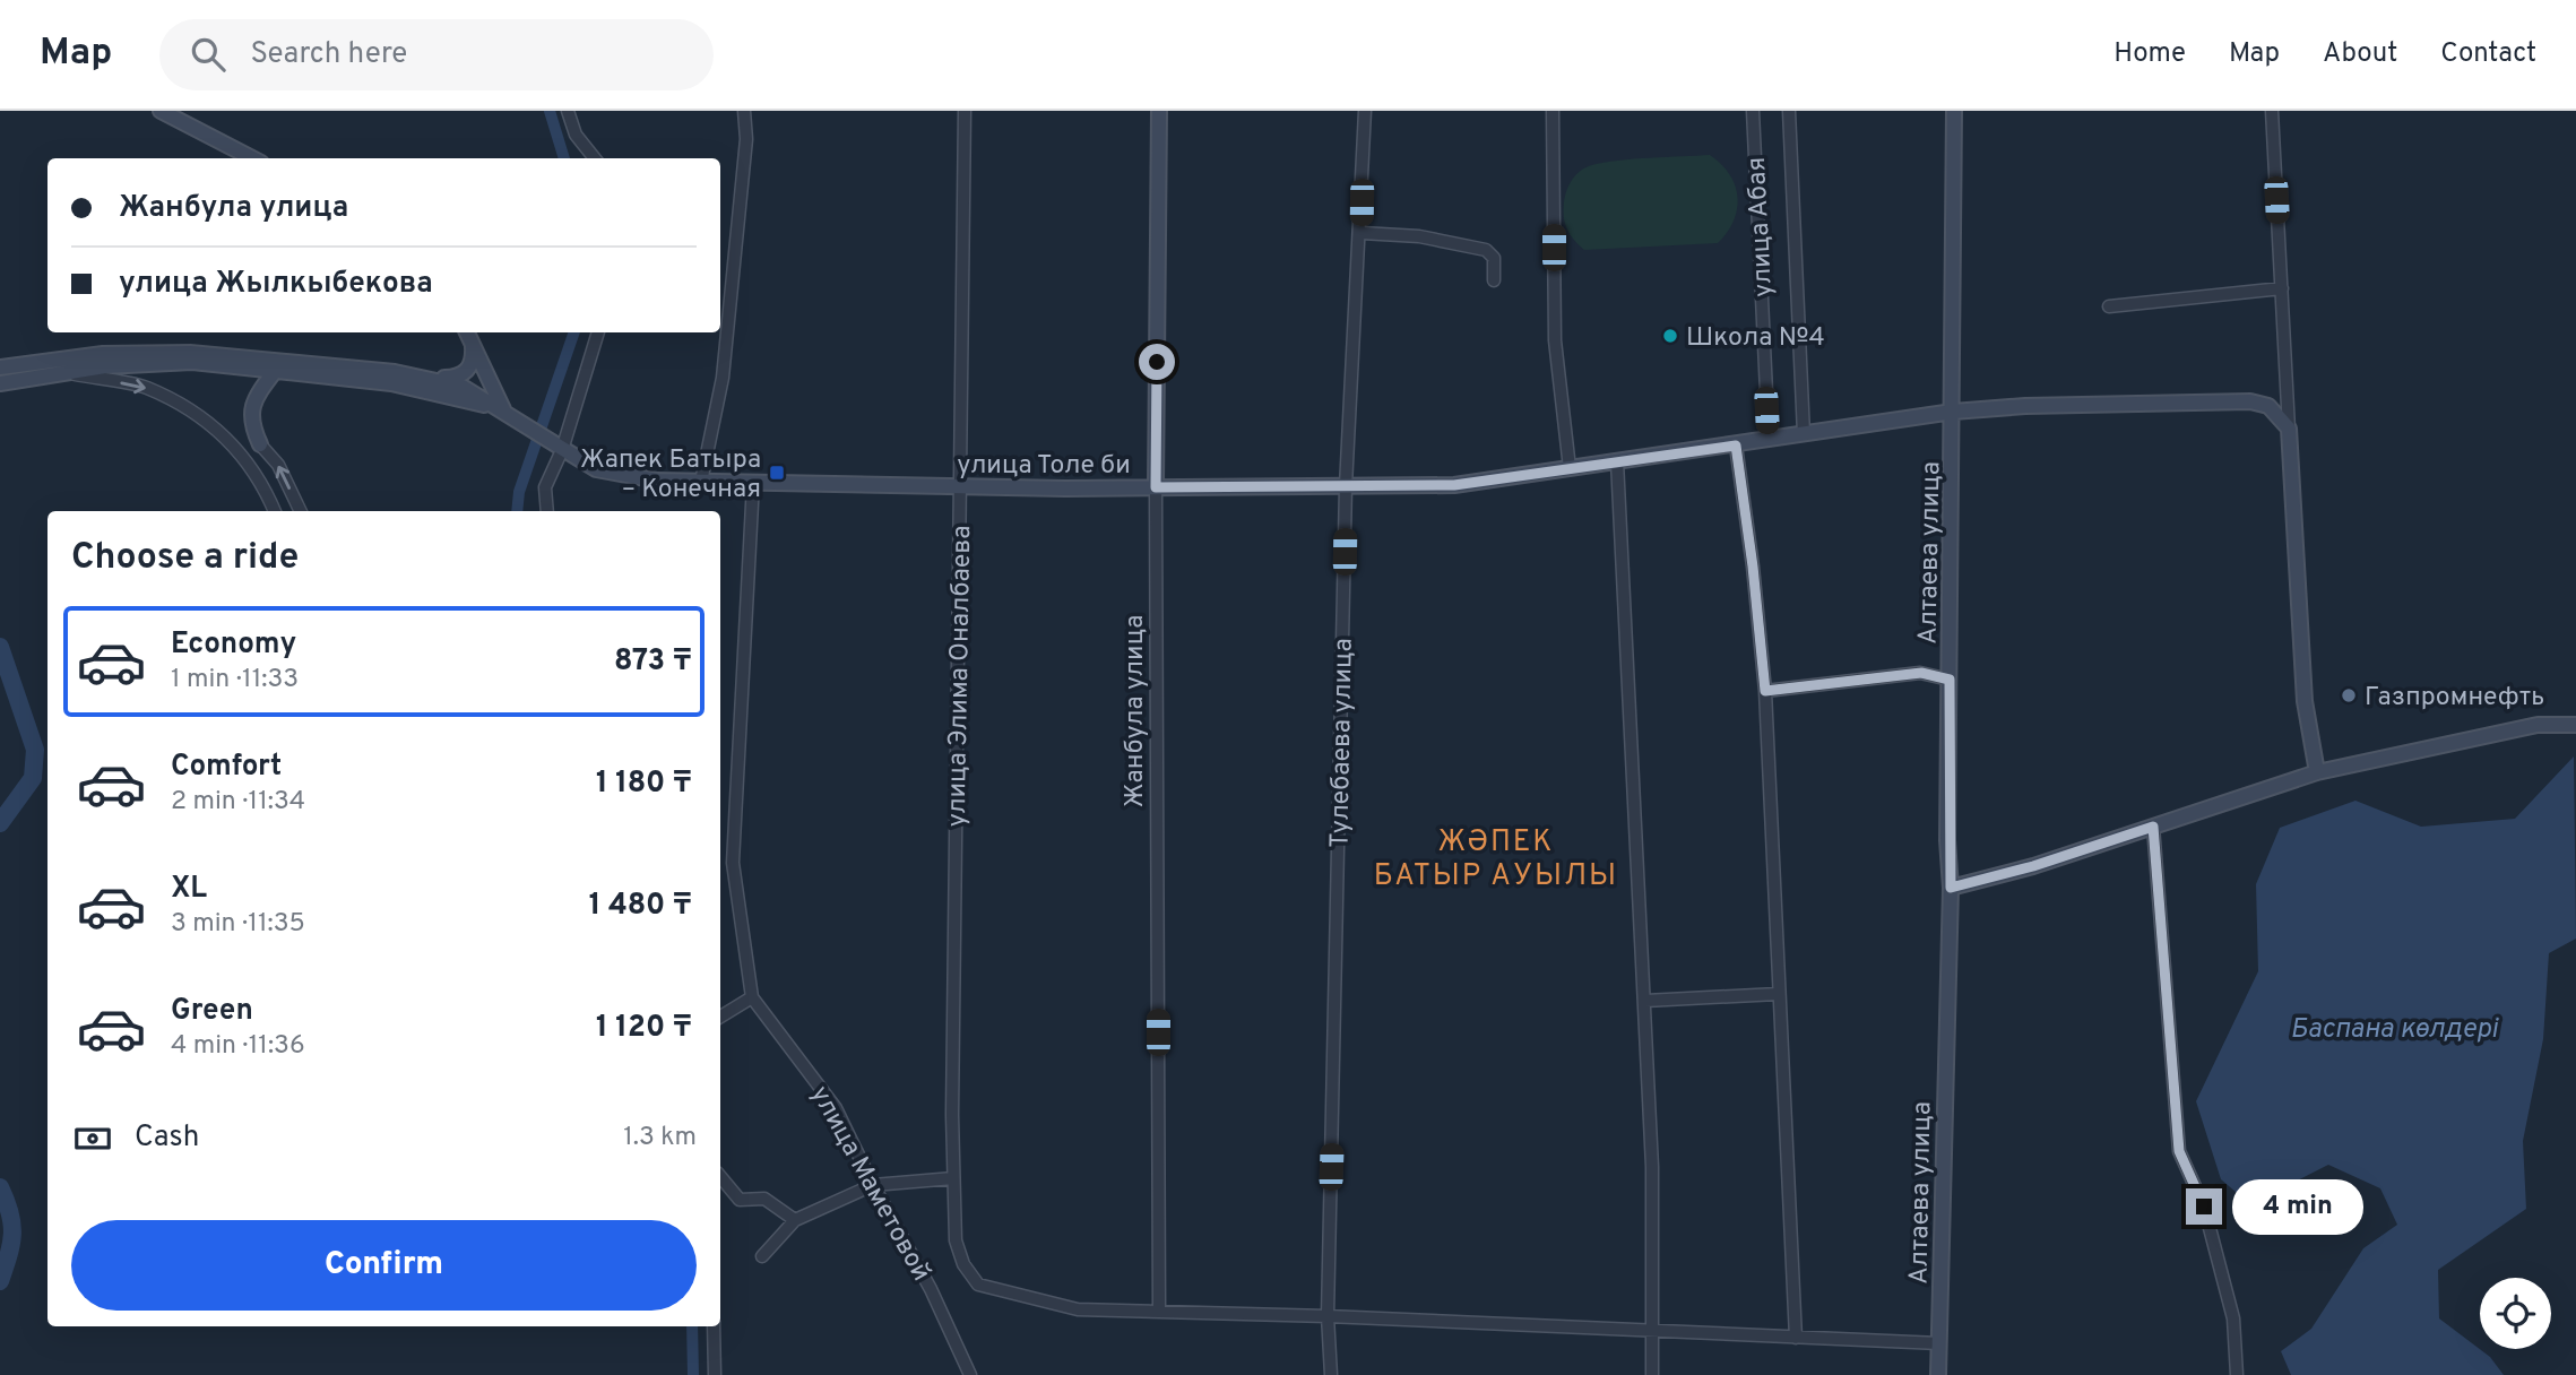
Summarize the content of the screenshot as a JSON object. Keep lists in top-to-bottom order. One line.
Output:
{"streets":{"main road":["улица Толе би","Алтаева улица","Жанбула улица"],"street":["улица Абая","улица Элима Оналбаева","Тулебаева улица","улица Маметовой"]},"crossings":[["улица Абая","улица Толе би"],["улица Толе би","Алтаева улица"],["улица Толе би","улица Элима Оналбаева"],["улица Толе би","Жанбула улица"],["улица Толе би","Тулебаева улица"],["улица Толе би","улица Маметовой"],["улица Элима Оналбаева","Жанбула улица"]],"districts":["ЖӘПЕК БАТЫР АУЫЛЫ"],"water":["Баспана көлдері"],"places":{"other":["Школа №4","Газпромнефть"],"transit":["Жапек Батыра – Конечная"]},"page":{"header":"Map","search":"Search here","nav":["Home","Map","About","Contact"],"banner":["Жанбула улица","улица Жылкыбекова"],"heading":"Choose a ride","list":[{"name":"Economy","note":"1 min · 11:33","value":"873 ₸"},{"name":"Comfort","note":"2 min · 11:34","value":"1 180 ₸"},{"name":"XL","note":"3 min · 11:35","value":"1 480 ₸"},{"name":"Green","note":"4 min · 11:36","value":"1 120 ₸"}],"pay":["Cash","1.3 km"],"bubble":"4 min","buttons":"Confirm"}}
